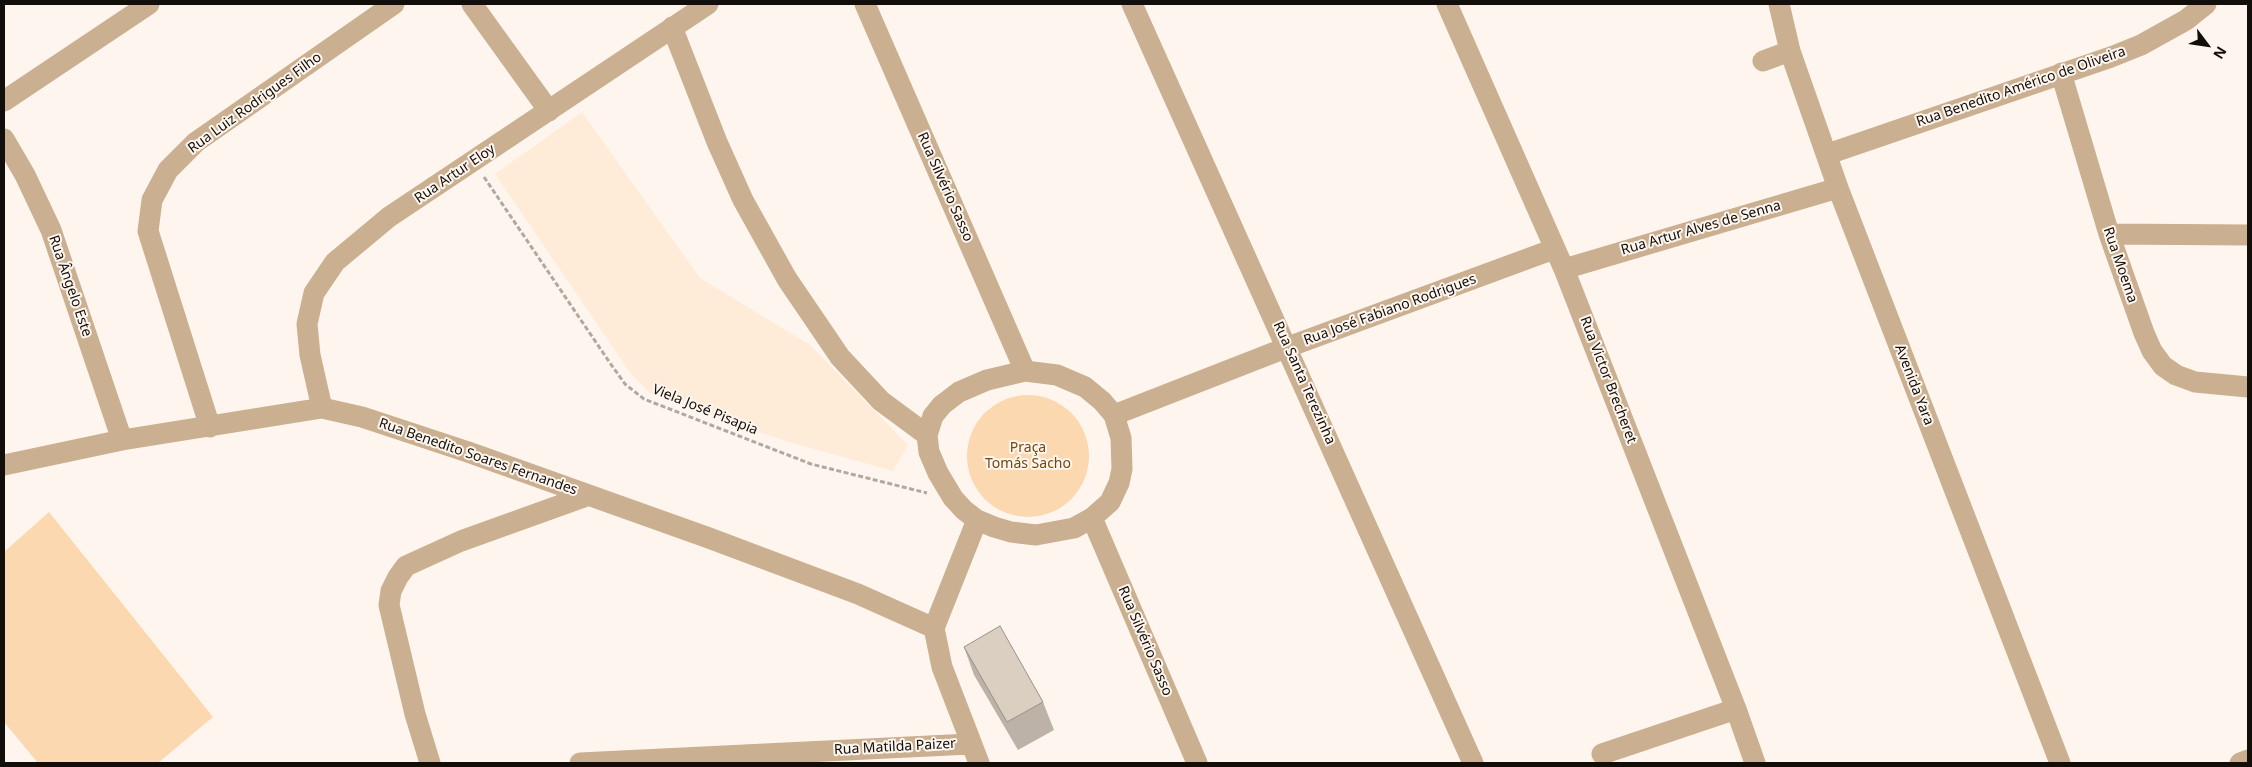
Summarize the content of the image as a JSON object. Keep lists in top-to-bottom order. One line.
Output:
{"streets":{"street":["Rua Benedito Américo de Oliveira","Rua Luiz Rodrigues Filho","Rua Artur Eloy","Rua Silvério Sasso","Rua Artur Alves de Senna","Rua Moema","Rua Ângelo Este","Rua José Fabiano Rodrigues","Rua Victor Brecheret","Rua Santa Terezinha","Avenida Yara","Rua Benedito Soares Fernandes","Rua Matilda Paizer"],"path":["Viela José Pisapia"]},"crossings":[["Rua Benedito Américo de Oliveira","Rua Moema"],["Rua Benedito Américo de Oliveira","Avenida Yara"],["Rua Luiz Rodrigues Filho","Rua Benedito Soares Fernandes"],["Rua Artur Eloy","Viela José Pisapia"],["Rua Artur Eloy","Rua Benedito Soares Fernandes"],["Rua Artur Alves de Senna","Rua Victor Brecheret"],["Rua Artur Alves de Senna","Avenida Yara"],["Rua Ângelo Este","Rua Benedito Soares Fernandes"],["Rua José Fabiano Rodrigues","Rua Victor Brecheret"],["Rua José Fabiano Rodrigues","Rua Santa Terezinha"]],"parks":["Praça Tomás Sacho"],"north":"bottom right"}
